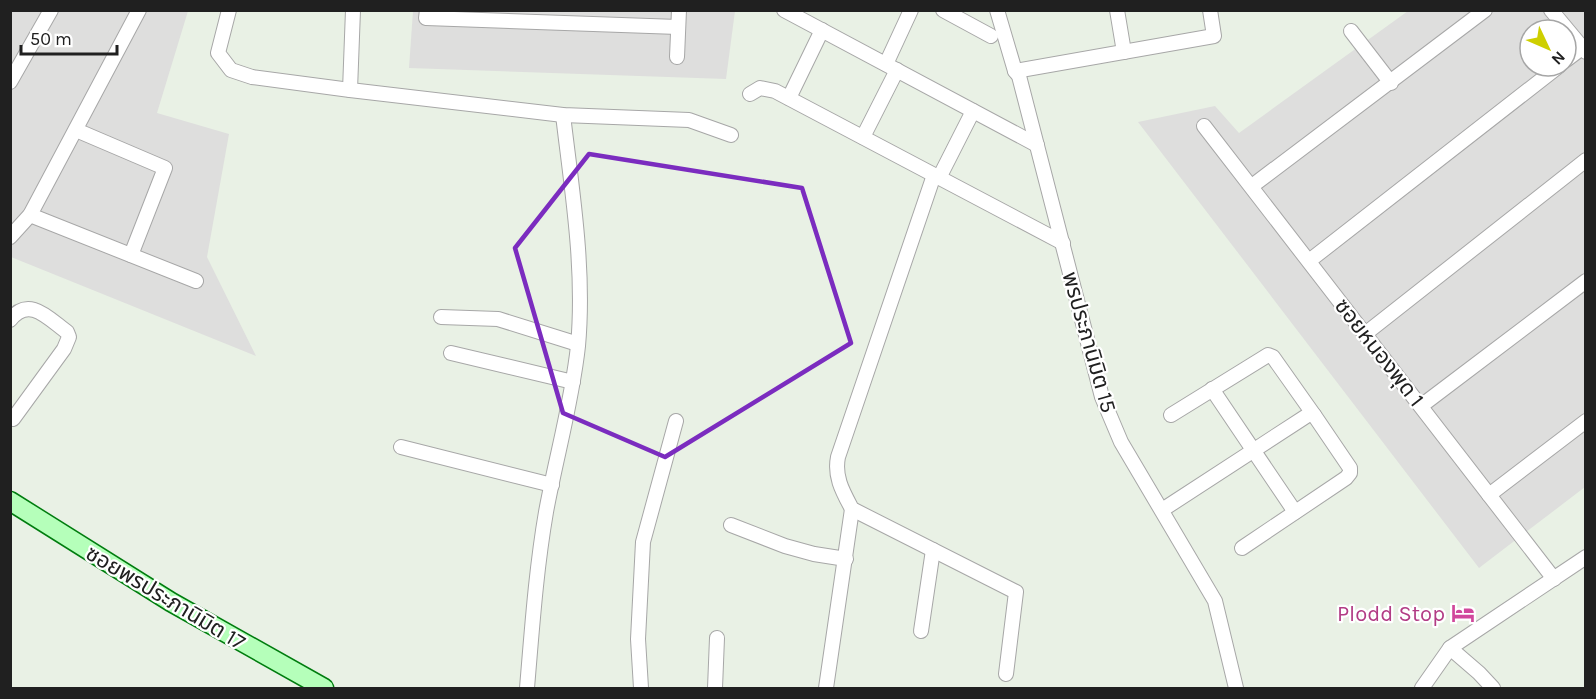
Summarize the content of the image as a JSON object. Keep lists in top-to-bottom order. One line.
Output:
{"streets":{"street":["พรประภานิมิต 15","ซอยหนองพุด 1","ซอยพรประภานิมิต 17"]},"places":{"hotel":["Plodd Stop"]},"scale_bar":"50 m","north":"bottom right"}
